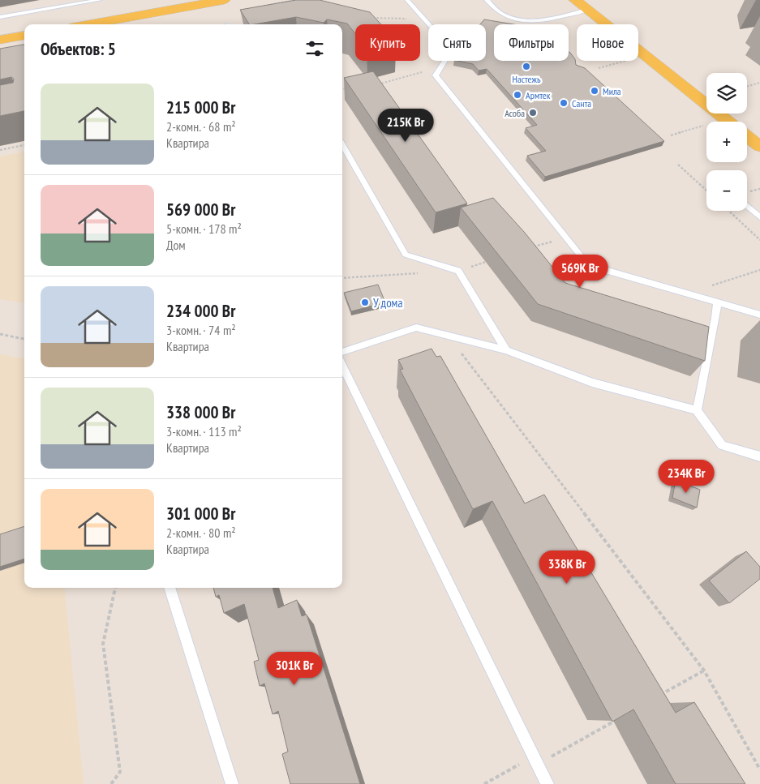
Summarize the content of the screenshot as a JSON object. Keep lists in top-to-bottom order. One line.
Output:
{"places":["Настежь","Мила","Армтек","Санта","Асоба","У дома"],"page":{"chip":["Купить","Снять","Фильтры","Новое"],"heading":"Объектов: 5","map_buttons":["+","−"],"list":[{"name":"215 000 Br","note":"2-комн. · 68 m² · Квартира"},{"name":"569 000 Br","note":"5-комн. · 178 m² · Дом"},{"name":"234 000 Br","note":"3-комн. · 74 m² · Квартира"},{"name":"338 000 Br","note":"3-комн. · 113 m² · Квартира"},{"name":"301 000 Br","note":"2-комн. · 80 m² · Квартира"}],"price":["215K Br","569K Br","234K Br","338K Br","301K Br"]}}
